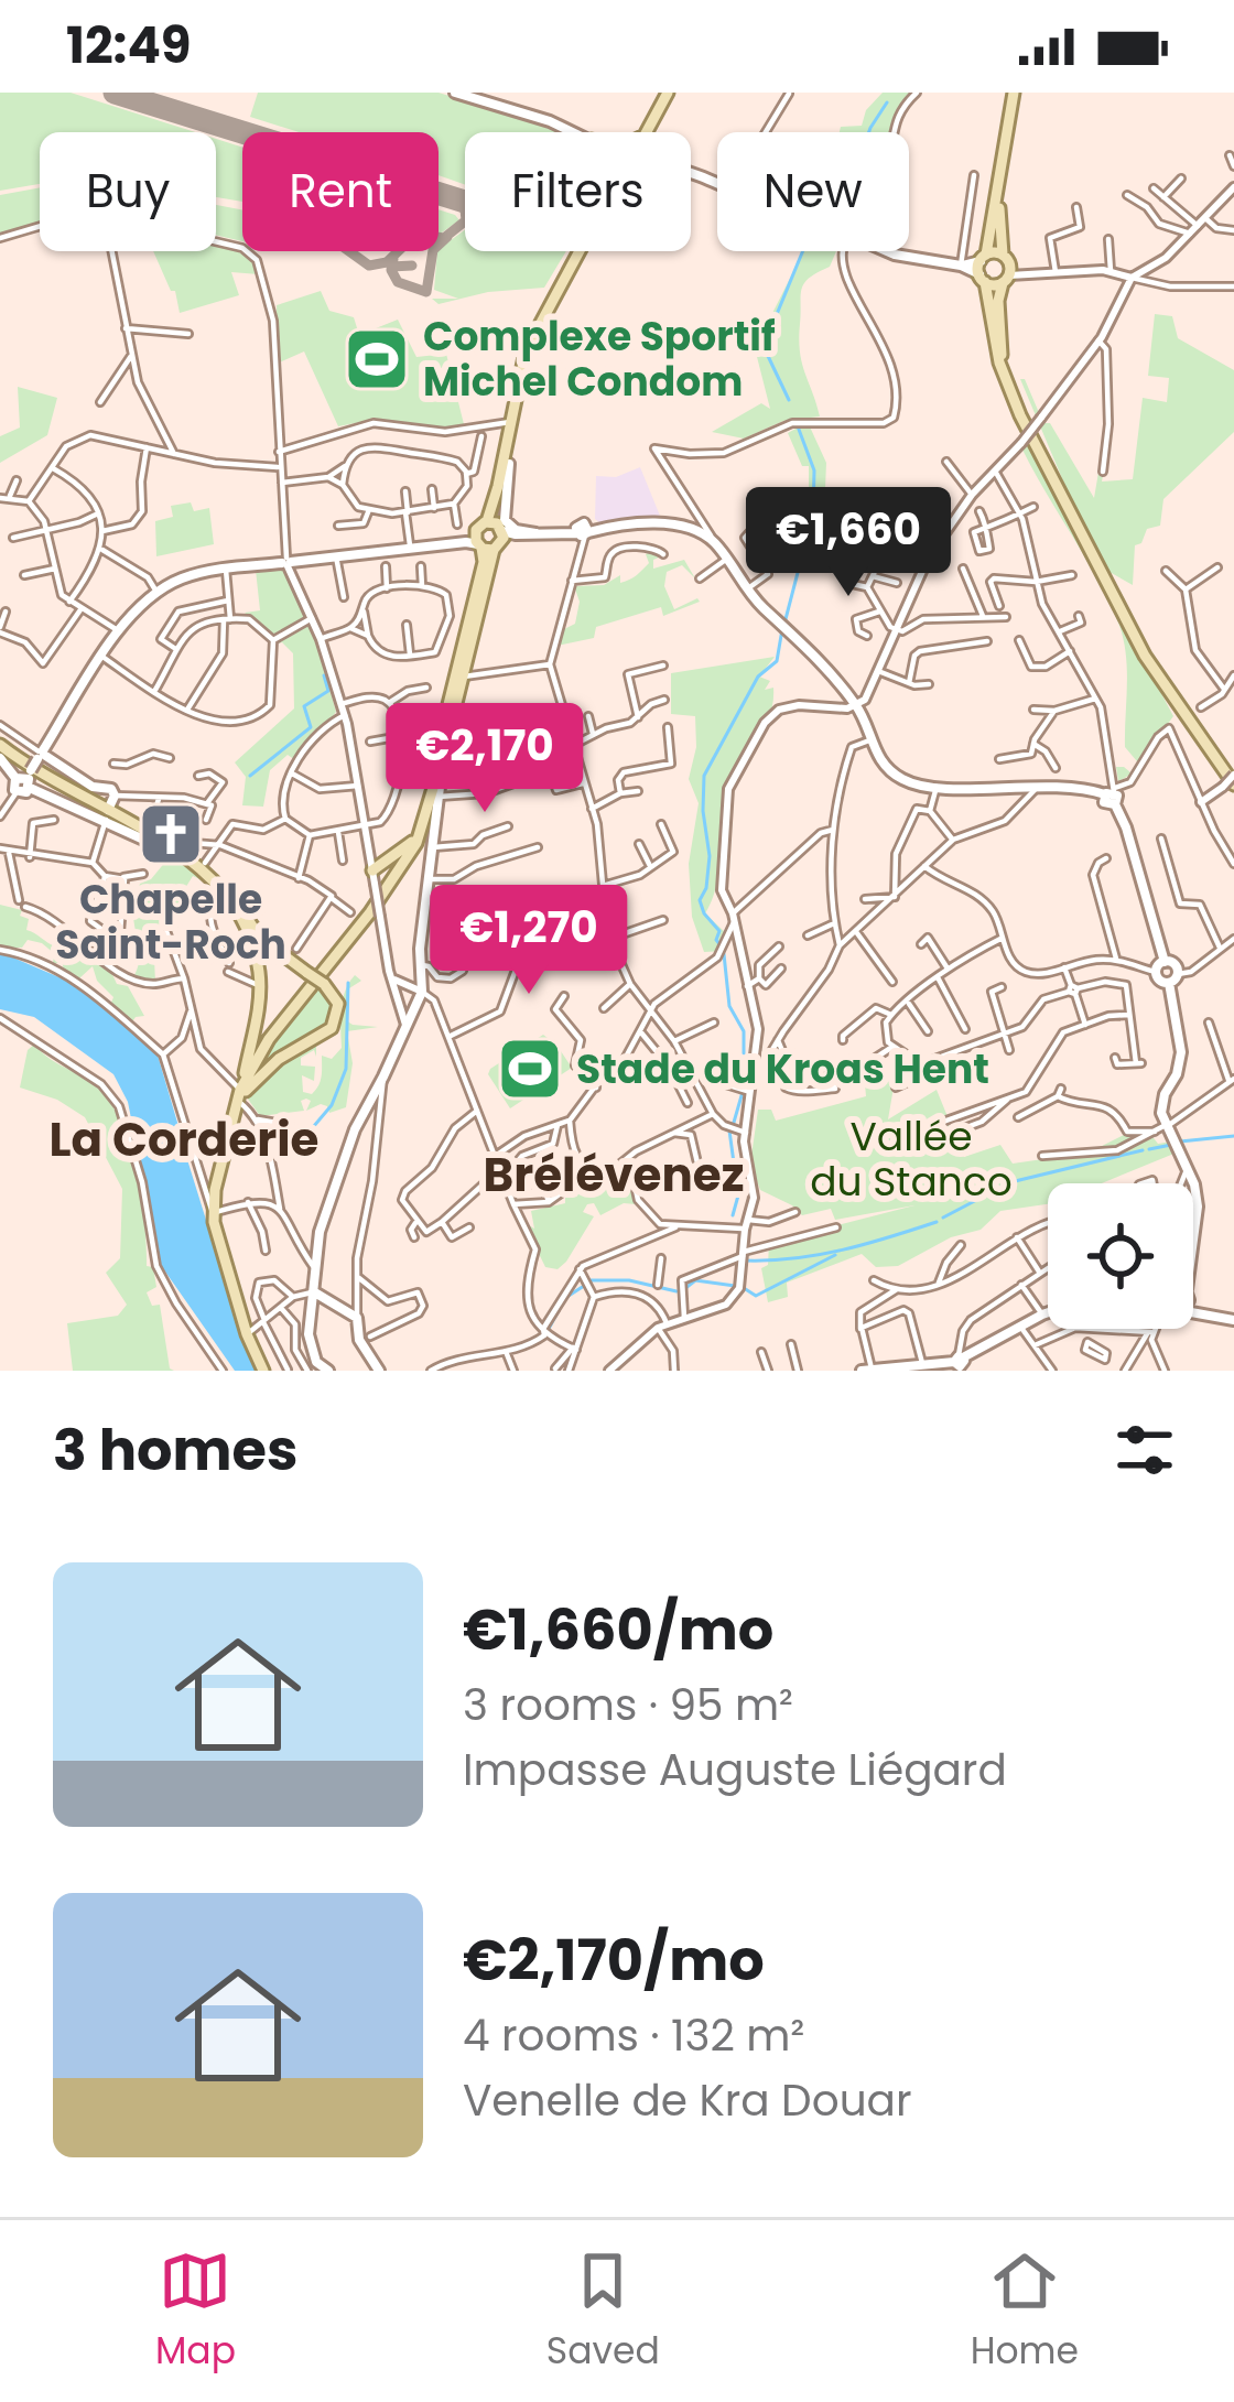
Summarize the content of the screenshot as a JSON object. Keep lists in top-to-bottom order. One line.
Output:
{"districts":["La Corderie","Brélévenez"],"parks":["Vallée du Stanco"],"places":{"sports":["Complexe Sportif Michel Condom","Stade du Kroas Hent"],"church":["Chapelle Saint-Roch"]},"page":{"status":"12:49","chip":["Buy","Rent","Filters","New"],"price":["€1,660","€2,170","€1,270"],"heading":"3 homes","list":[{"name":"€1,660/mo","note":"3 rooms · 95 m² · Impasse Auguste Liégard"},{"name":"€2,170/mo","note":"4 rooms · 132 m² · Venelle de Kra Douar"}],"tabs":["Map","Saved","Home"]}}
